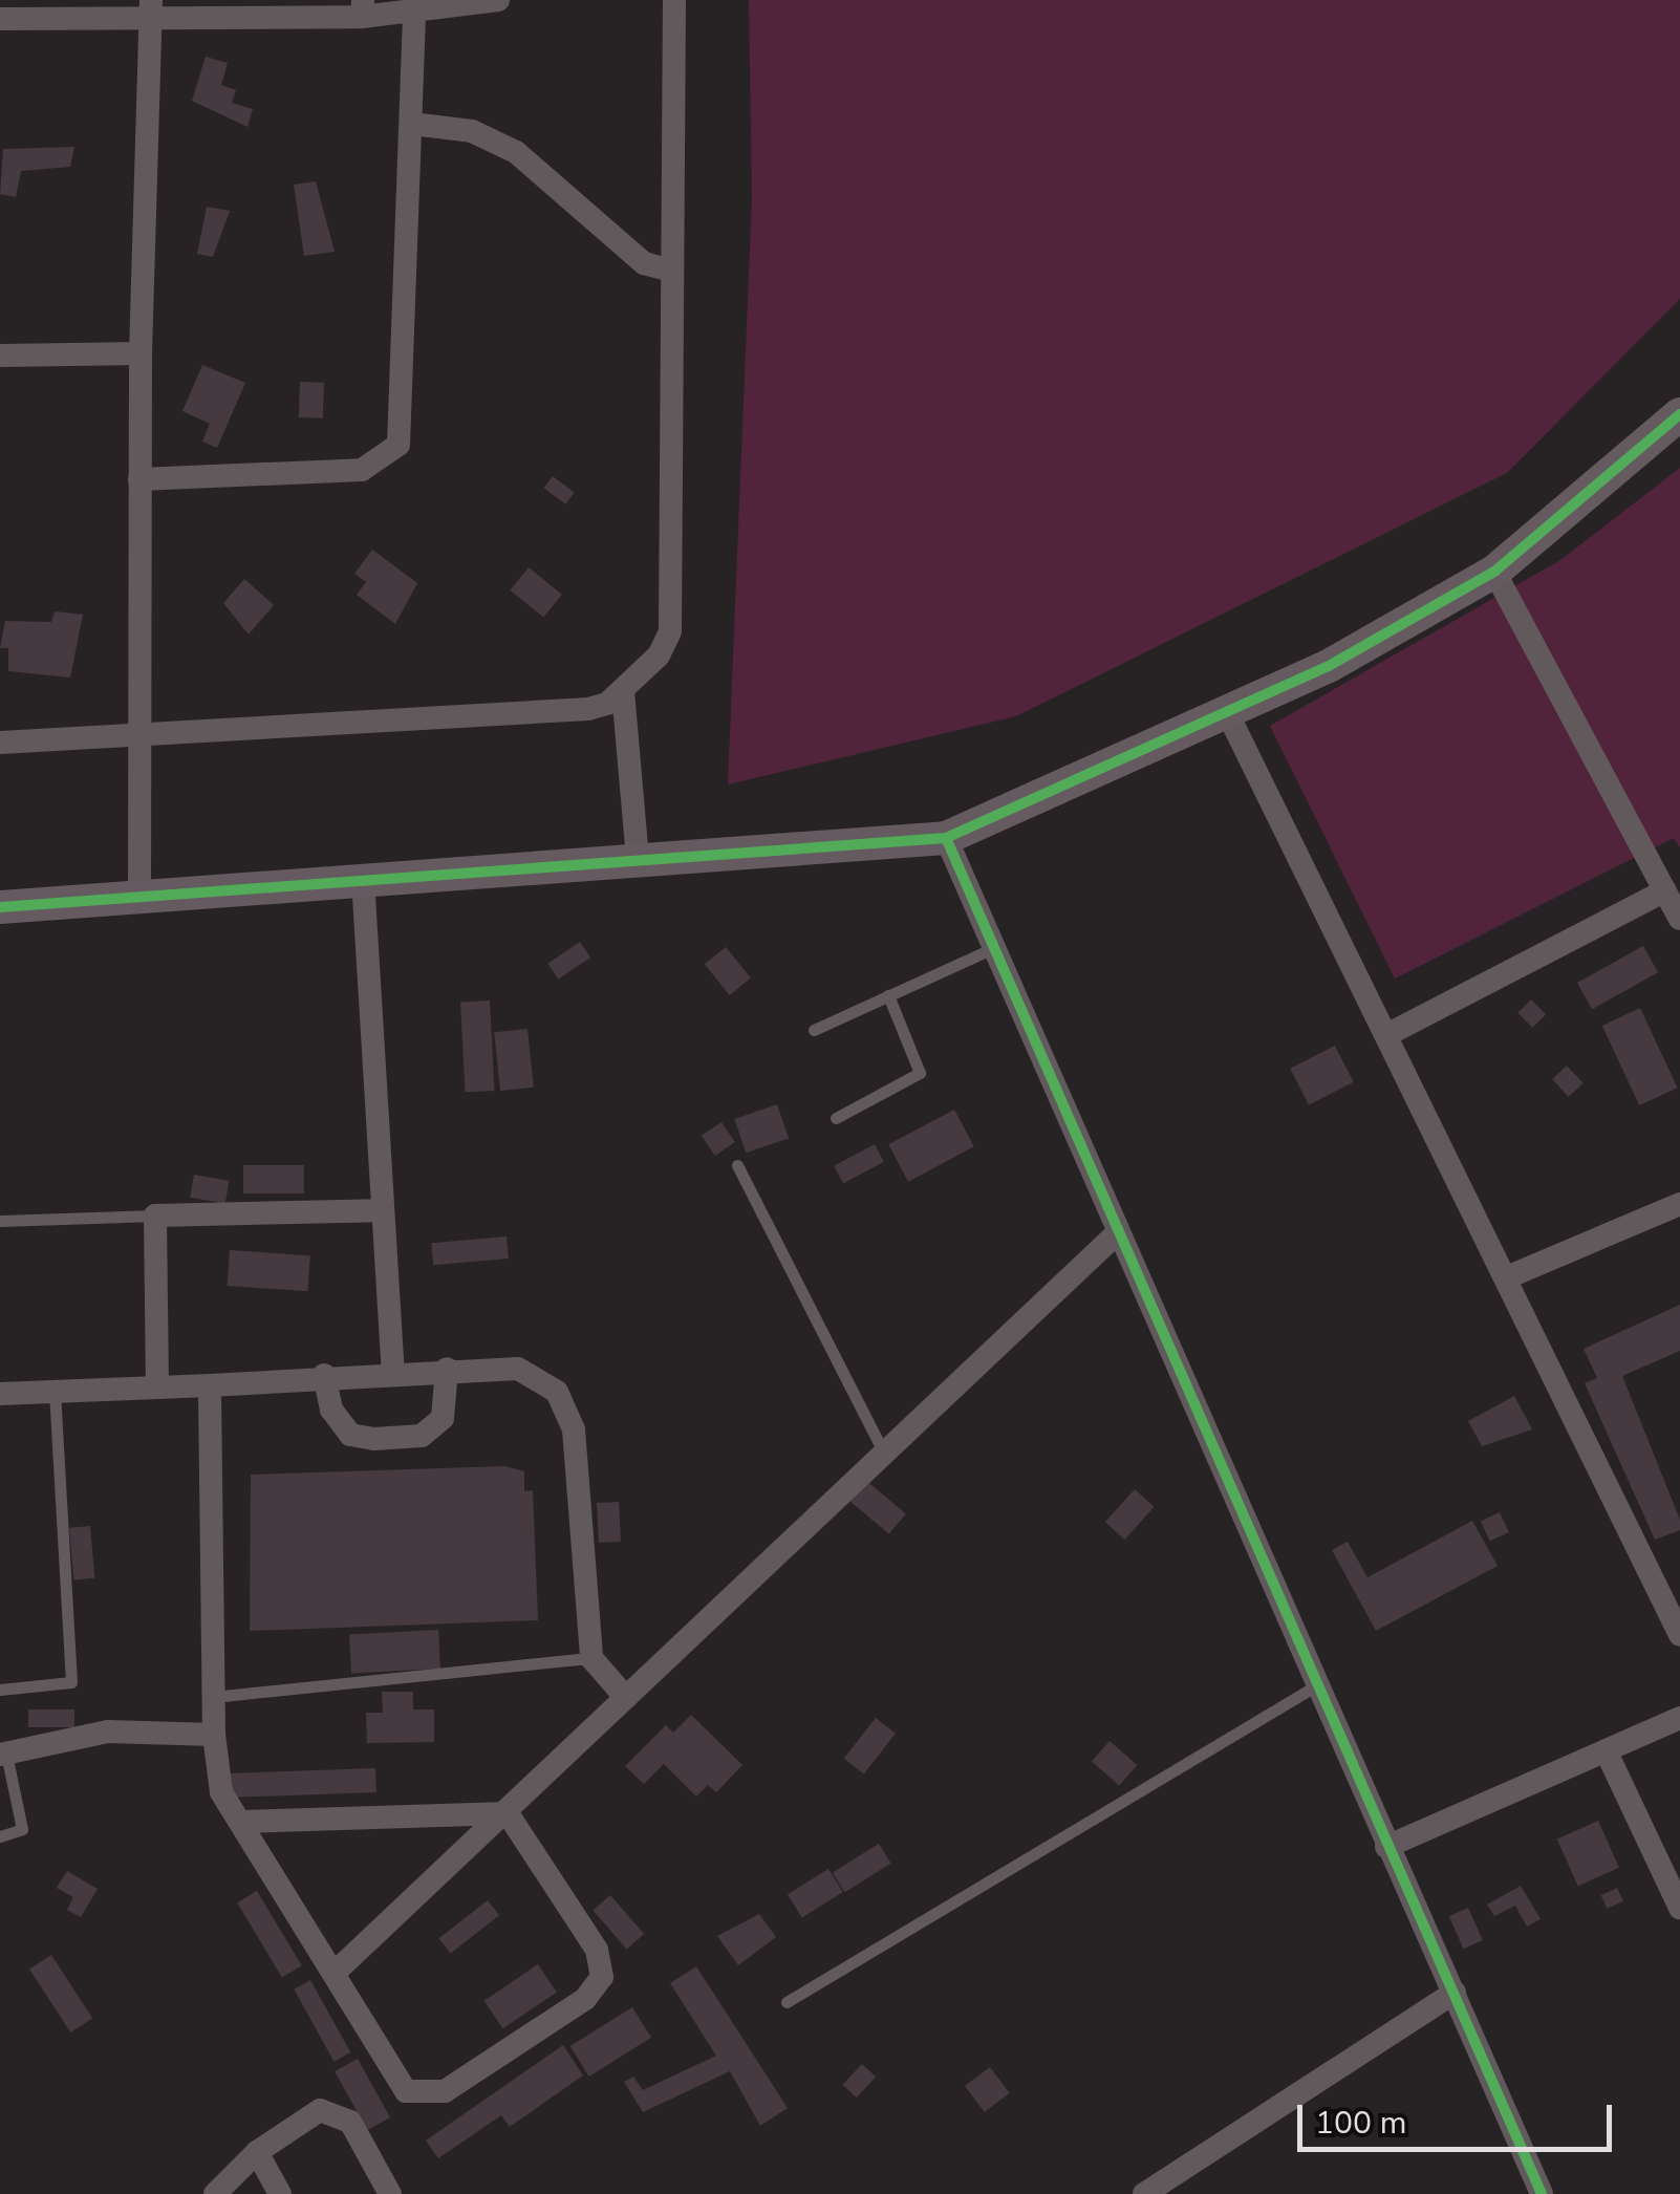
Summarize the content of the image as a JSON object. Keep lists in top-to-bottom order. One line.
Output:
{"scale_bar":"100 m"}
